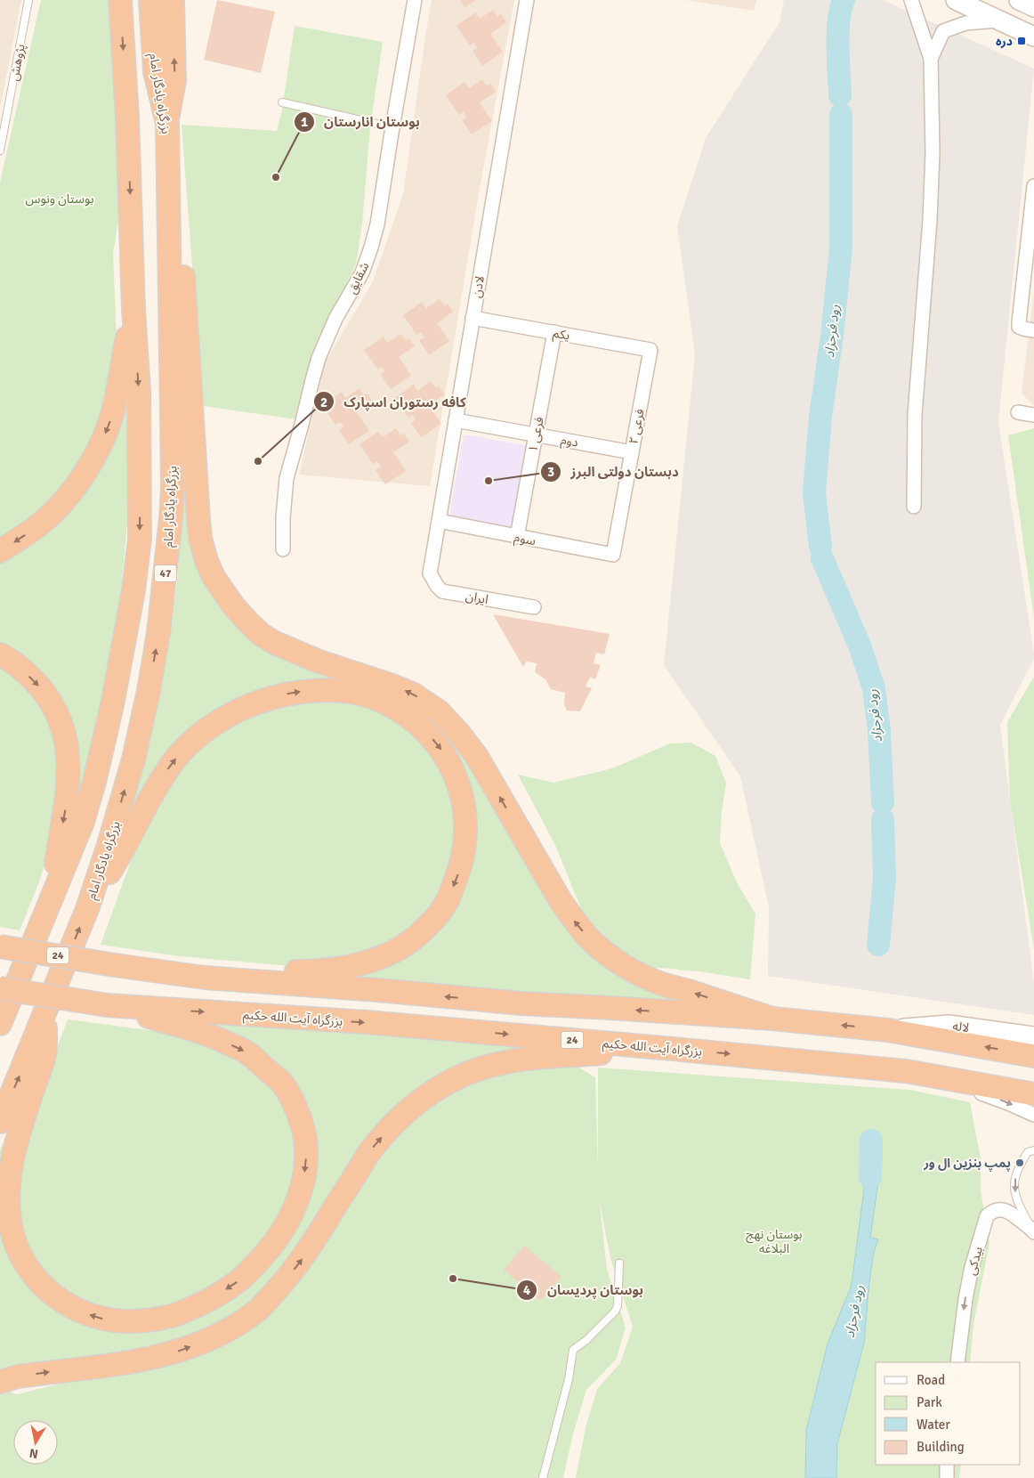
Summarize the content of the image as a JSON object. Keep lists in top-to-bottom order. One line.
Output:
{"streets":{"highway":["بزرگراه یادگار امام","47","24","بزرگراه آیت الله حکیم"],"main road":["لاله"],"street":["شقایق","لادن","یکم","فرعی ۲","فرعی ۱","دوم","سوم","ایران","بیدکی"],"lane":["پژوهش"]},"crossings":[["لادن","یکم"],["لادن","دوم"],["لادن","سوم"],["لادن","ایران"],["یکم","فرعی ۲"],["یکم","فرعی ۱"],["فرعی ۲","دوم"],["فرعی ۲","سوم"],["فرعی ۱","دوم"],["فرعی ۱","سوم"],["24","بزرگراه آیت الله حکیم"],["24","لاله"]],"water":["رود فرحزاد"],"parks":["بوستان ونوس","بوستان نهج البلاغه"],"places":{"transit":["دره"],"other":["بوستان انارستان","کافه رستوران اسپارک","دبستان دولتی البرز","پمپ بنزین ال ور","بوستان پردیسان"]},"legend":["Road","Park","Water","Building"],"north":"bottom"}
